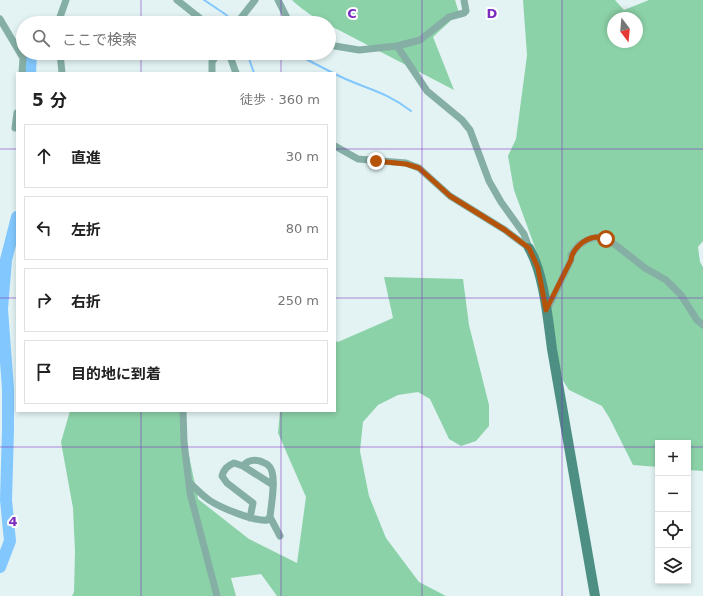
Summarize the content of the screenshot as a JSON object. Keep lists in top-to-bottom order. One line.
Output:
{"north":"bottom","page":{"search":"ここで検索","heading":["5 分","徒歩 · 360 m"],"list":[["直進","30 m"],["左折","80 m"],["右折","250 m"],"目的地に到着"],"map_buttons":["+","−"]},"grid":{"columns":["C","D"],"rows":["4"]}}
